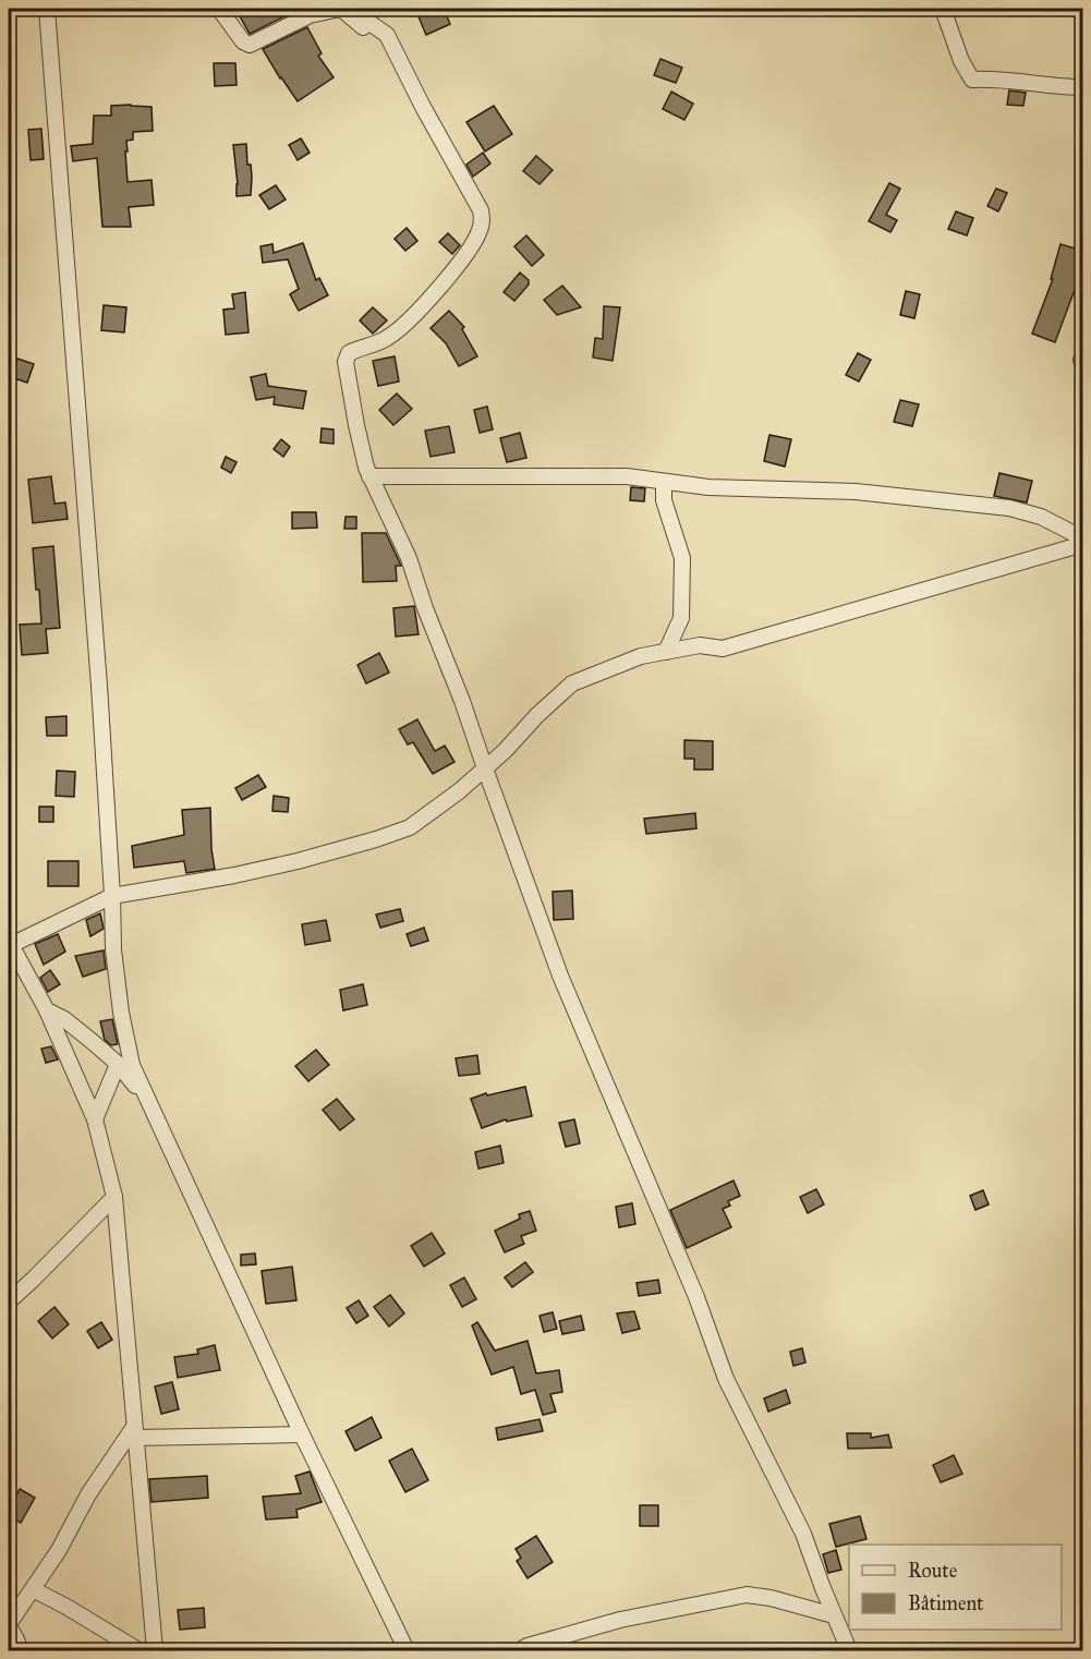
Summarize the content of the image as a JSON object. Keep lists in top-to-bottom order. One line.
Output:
{"legend":["Route","Bâtiment"]}
